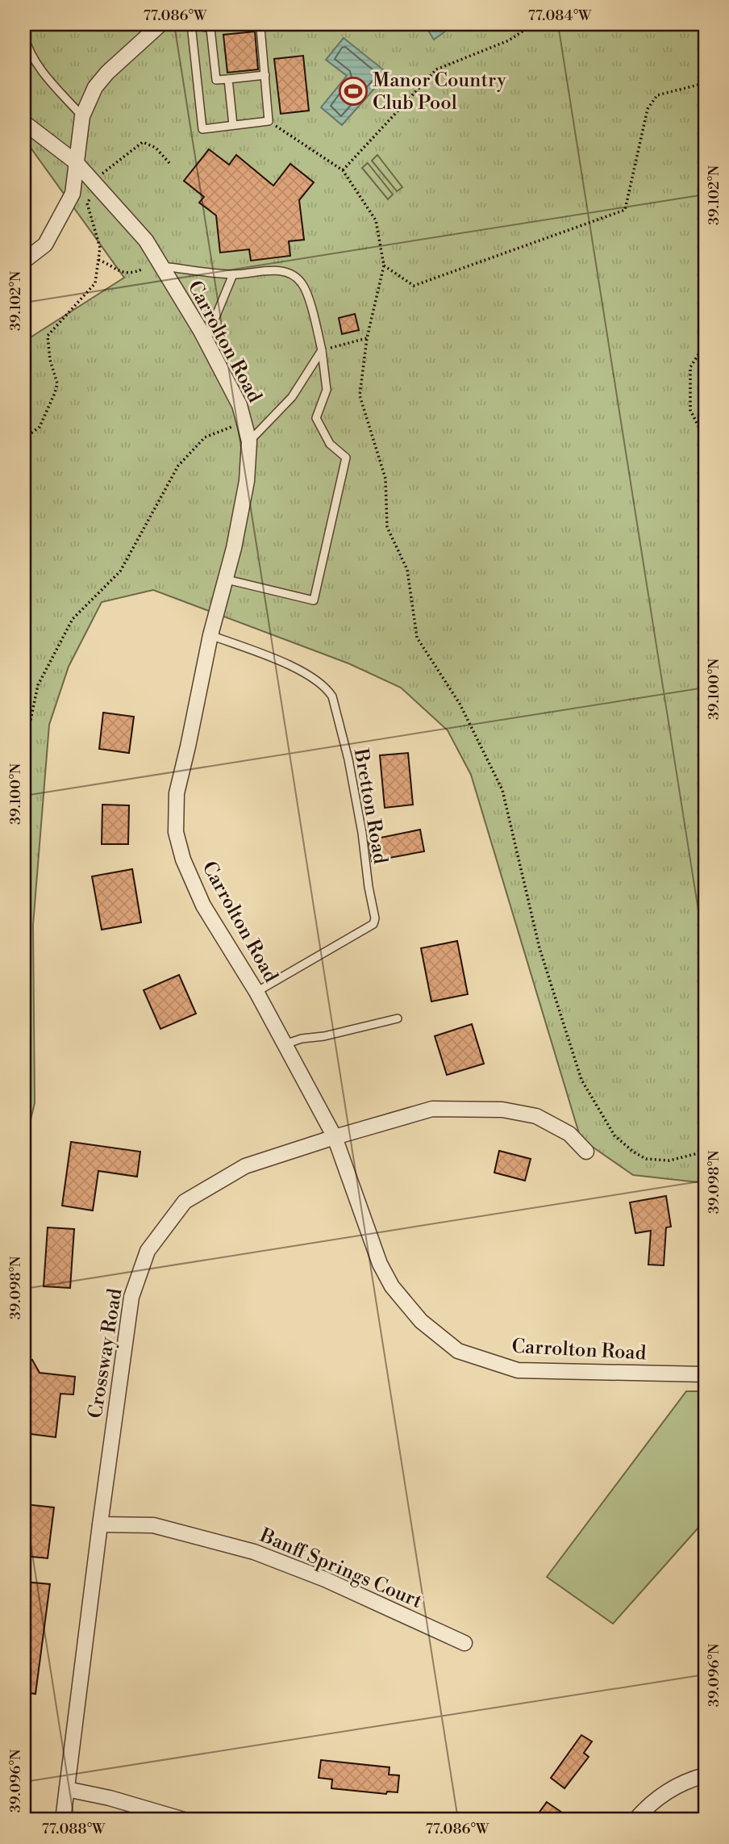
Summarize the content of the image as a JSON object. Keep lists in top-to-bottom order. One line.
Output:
{"streets":{"street":["Carrolton Road","Crossway Road","Banff Springs Court"],"lane":["Bretton Road"]},"crossings":[["Carrolton Road","Bretton Road"],["Carrolton Road","Crossway Road"],["Crossway Road","Banff Springs Court"]],"places":{"sports":["Manor Country Club Pool"]},"coordinates":["77.086°W","77.084°W","39.102°N","39.100°N","39.098°N","39.096°N","77.088°W"]}
